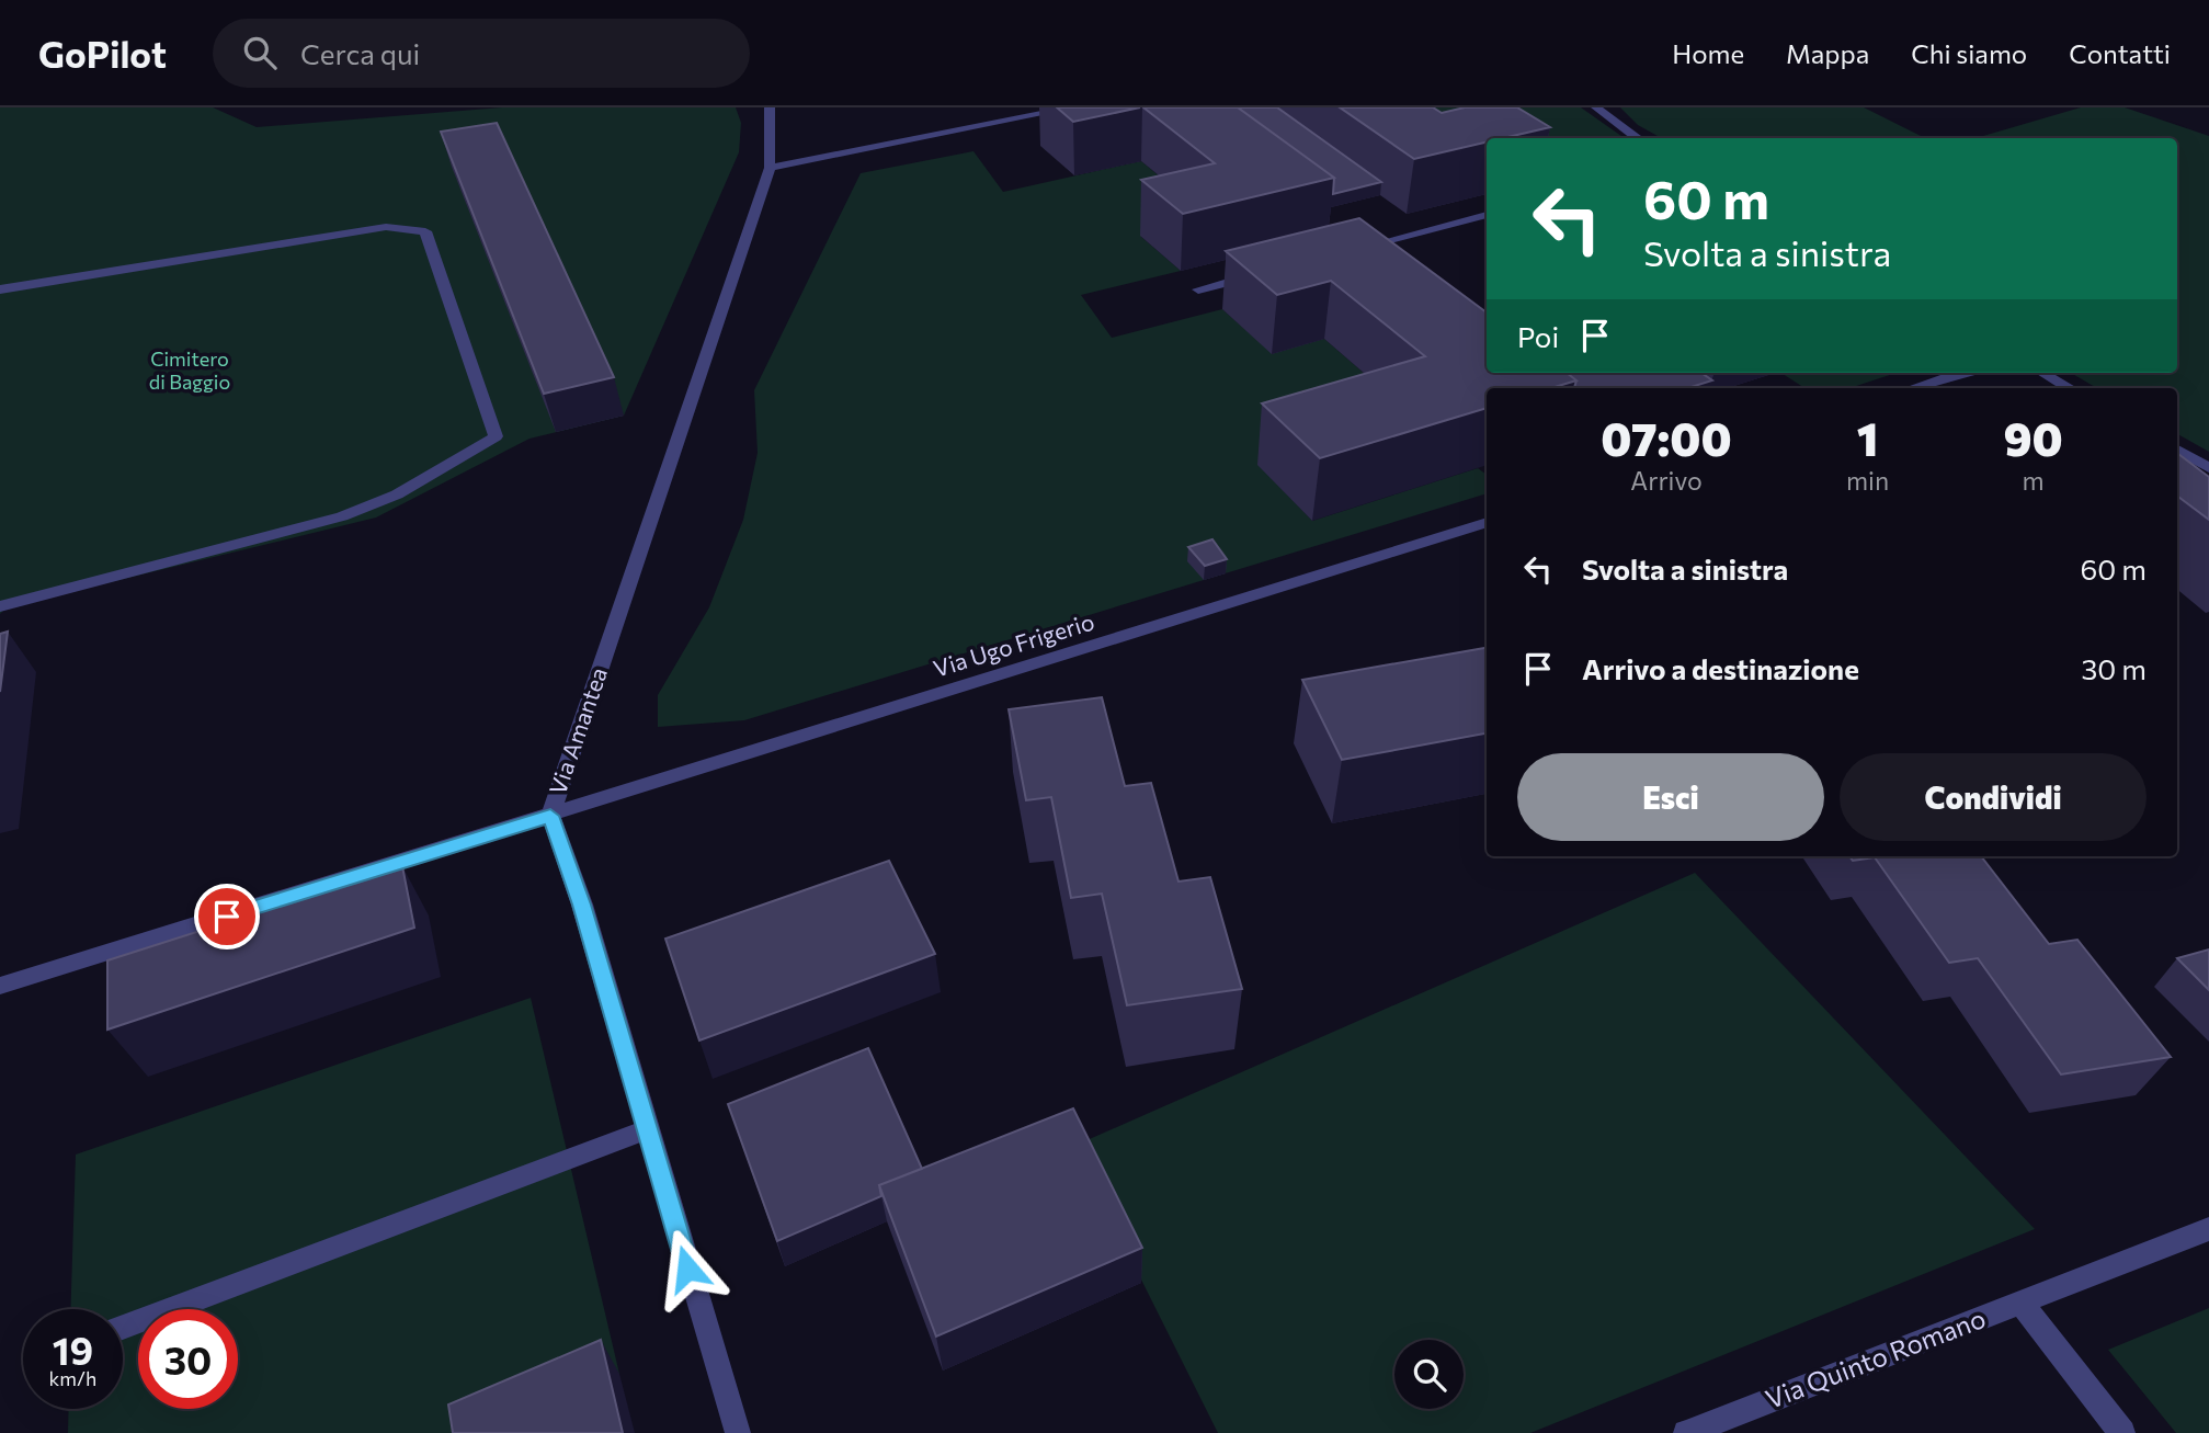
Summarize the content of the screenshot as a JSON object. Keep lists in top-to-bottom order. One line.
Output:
{"streets":{"street":["Via Ugo Frigerio","Via Amantea","Via Quinto Romano"]},"crossings":[["Via Ugo Frigerio","Via Amantea"]],"parks":["Cimitero di Baggio"],"page":{"header":"GoPilot","search":"Cerca qui","nav":["Home","Mappa","Chi siamo","Contatti"],"turn":["60 m","Svolta a sinistra"],"then":"Poi","eta":["07:00","Arrivo","1","min","90","m"],"list":[{"name":"Svolta a sinistra","value":"60 m"},{"name":"Arrivo a destinazione","value":"30 m"}],"buttons":["Esci","Condividi"],"speed":"19 km/h","limit":"30"}}
